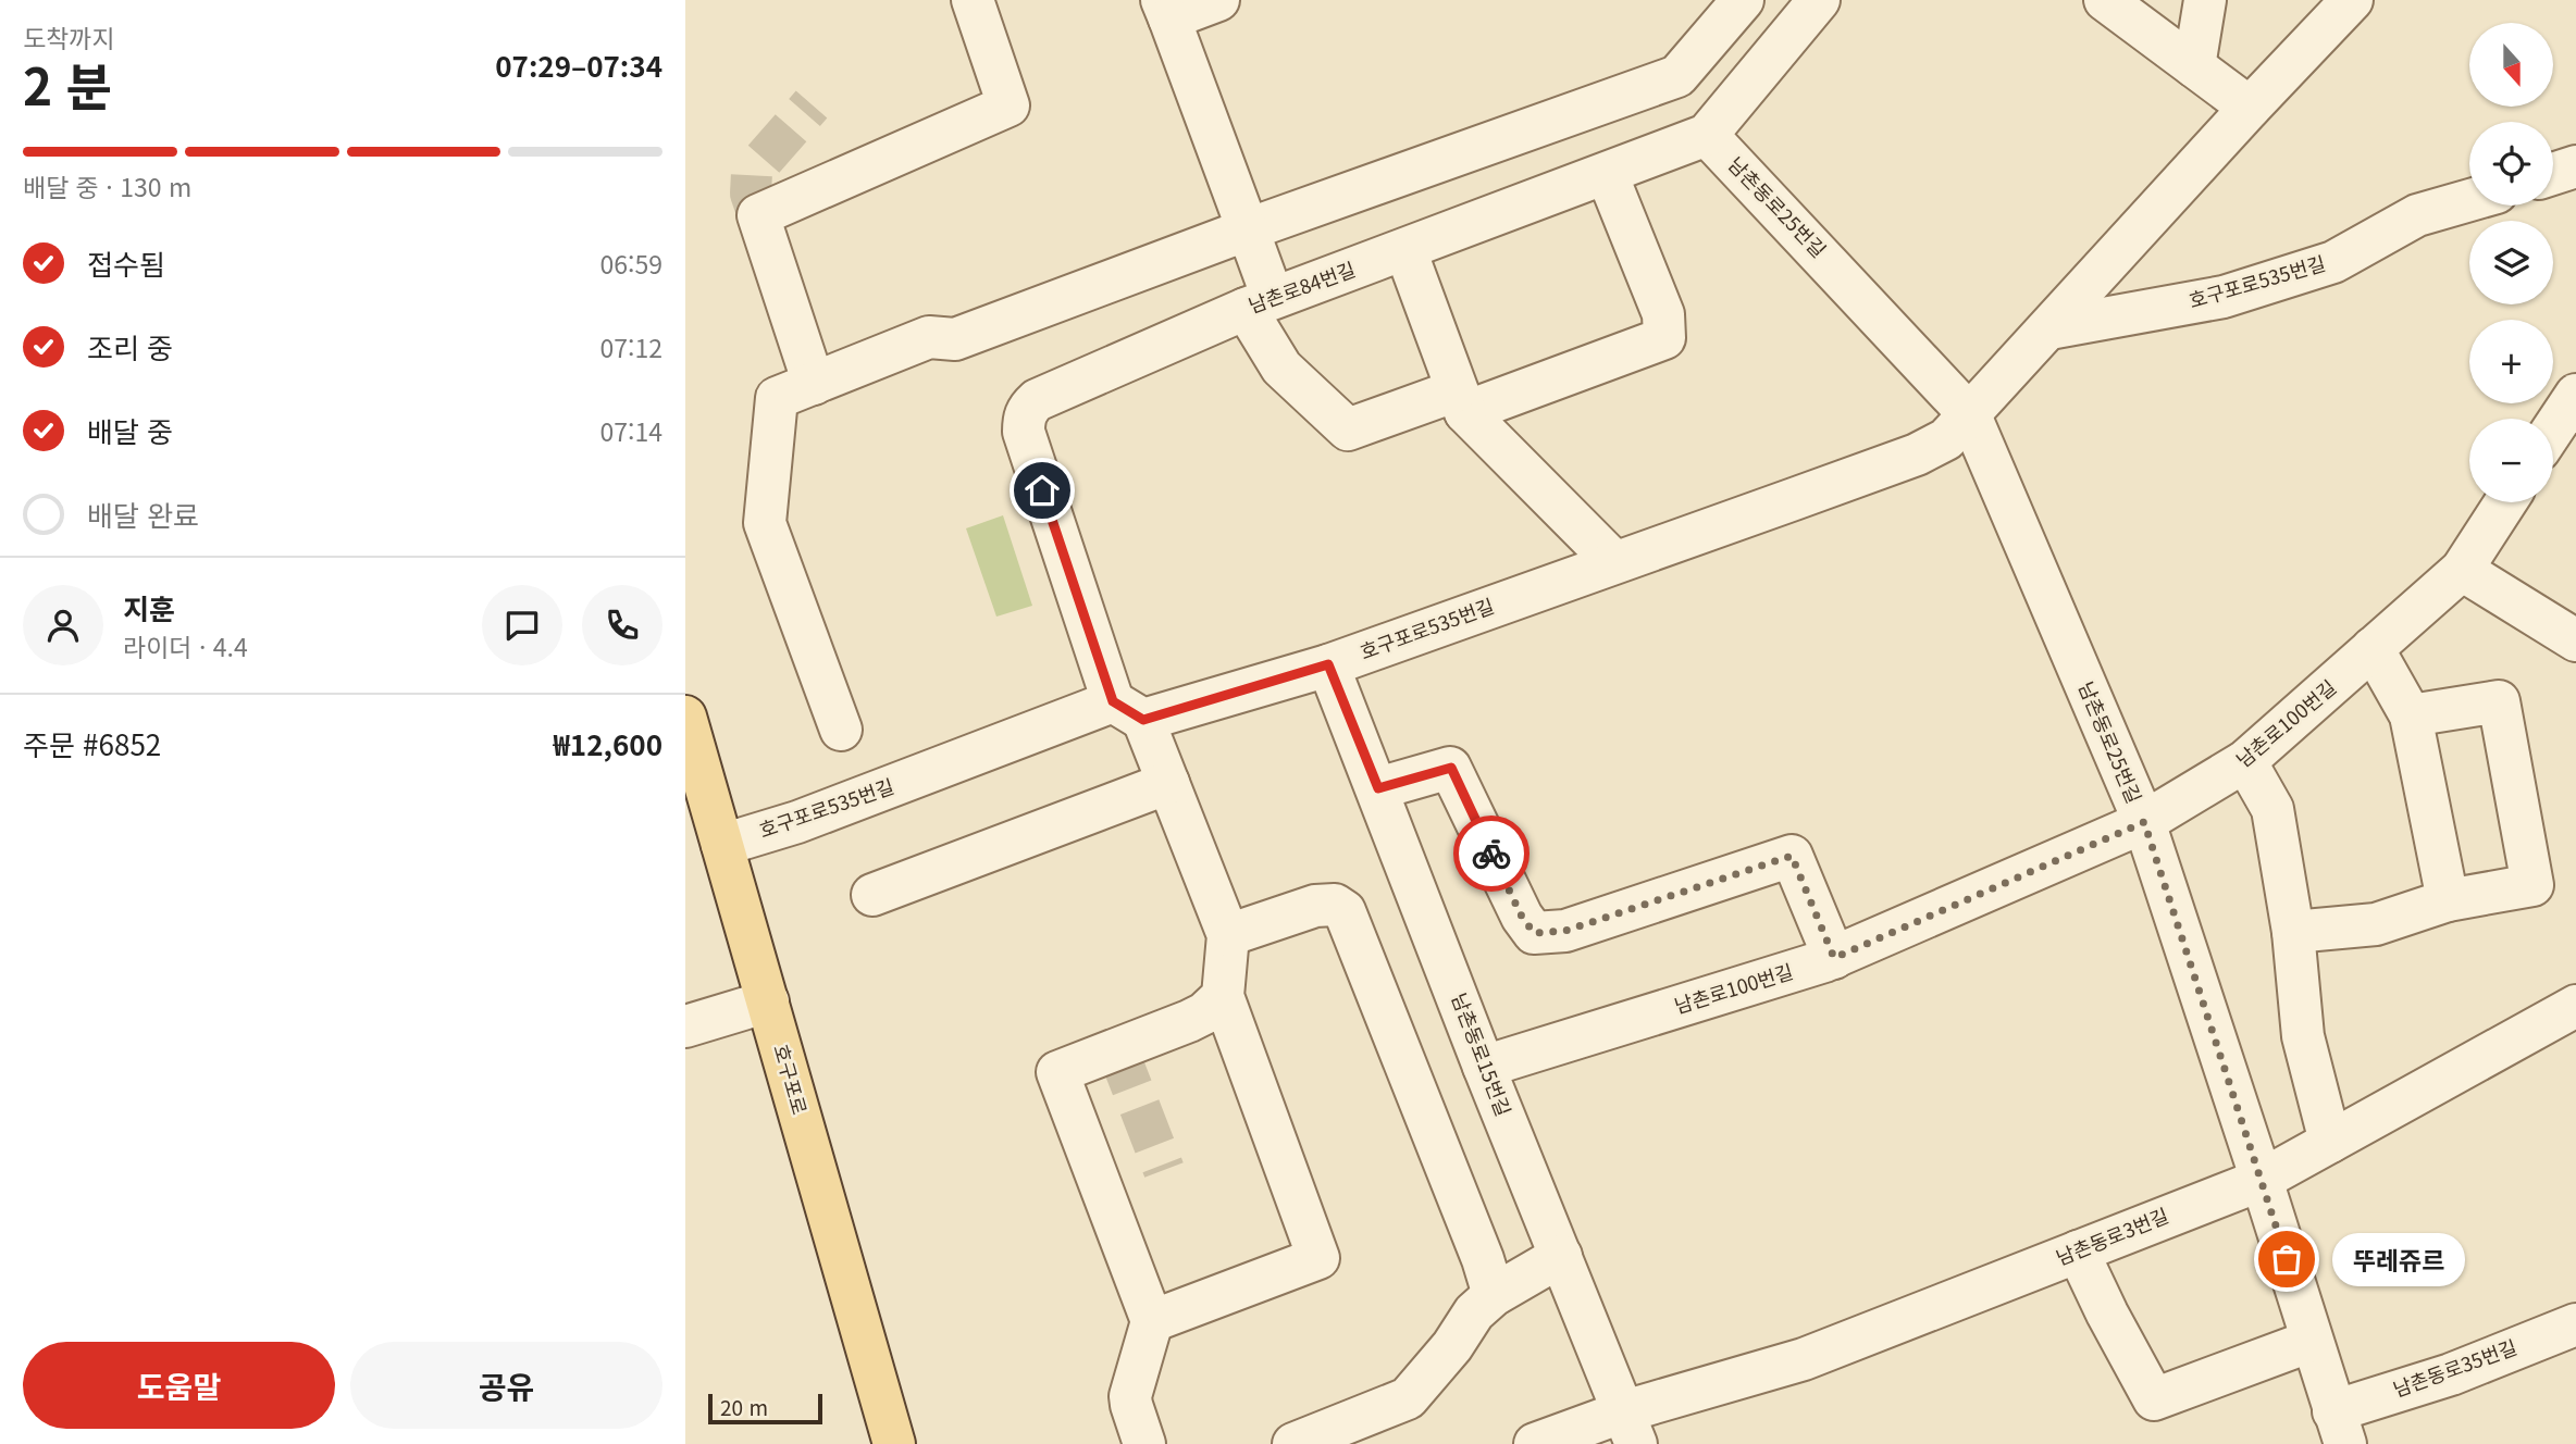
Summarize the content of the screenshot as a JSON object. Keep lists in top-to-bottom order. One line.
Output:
{"streets":{"main road":["호구포로"],"street":["남촌동로25번길","호구포로535번길","남촌로84번길","남촌로100번길","남촌동로15번길","남촌동로3번길","남촌동로35번길"]},"crossings":[["남촌동로25번길","호구포로535번길"],["남촌동로25번길","남촌로84번길"],["남촌동로25번길","남촌로100번길"],["남촌동로25번길","남촌동로3번길"],["남촌동로25번길","남촌동로35번길"],["호구포로535번길","남촌로84번길"],["호구포로535번길","남촌동로15번길"],["호구포로535번길","호구포로"],["남촌로100번길","남촌동로15번길"],["남촌동로15번길","남촌동로3번길"]],"places":["뚜레쥬르"],"scale_bar":"20 m","north":"bottom","page":{"heading":["2 분","도착까지","07:29–07:34"],"panel":["지훈","라이더 · 4.4","주문 #6852","₩12,600"],"map_buttons":["+","−"],"bar":"배달 중 · 130 m","list":[["접수됨","06:59"],["조리 중","07:12"],["배달 중","07:14"],"배달 완료"],"bubble":"뚜레쥬르","buttons":["도움말","공유"],"scale":"20 m"}}
